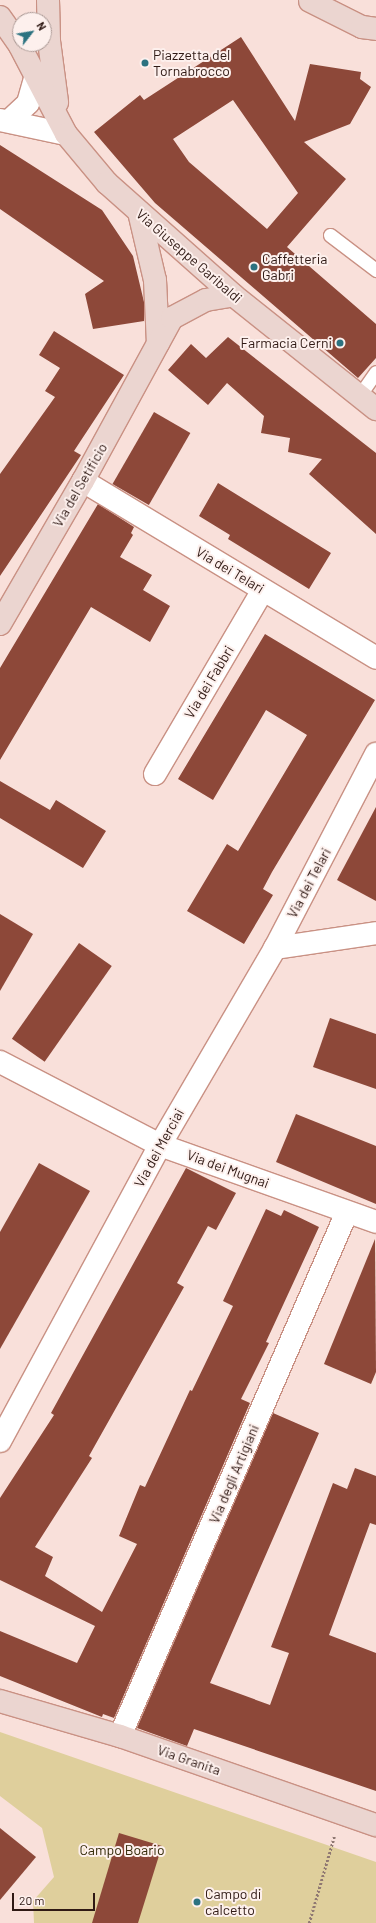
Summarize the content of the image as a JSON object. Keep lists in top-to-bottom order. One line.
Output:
{"streets":{"main road":["Via Giuseppe Garibaldi","Via del Setificio","Via Granita"],"street":["Via dei Telari","Via dei Fabbri","Via dei Merciai","Via dei Mugnai","Via degli Artigiani"]},"crossings":[["Via Giuseppe Garibaldi","Via del Setificio"],["Via del Setificio","Via dei Telari"],["Via dei Telari","Via dei Fabbri"],["Via dei Telari","Via dei Merciai"],["Via dei Merciai","Via dei Mugnai"],["Via dei Mugnai","Via degli Artigiani"],["Via degli Artigiani","Via Granita"]],"parks":["Campo Boario"],"places":["Piazzetta del Tornabrocco","Caffetteria Gabri","Farmacia Cerni","Campo di calcetto"],"scale_bar":"20 m","north":"top right"}
